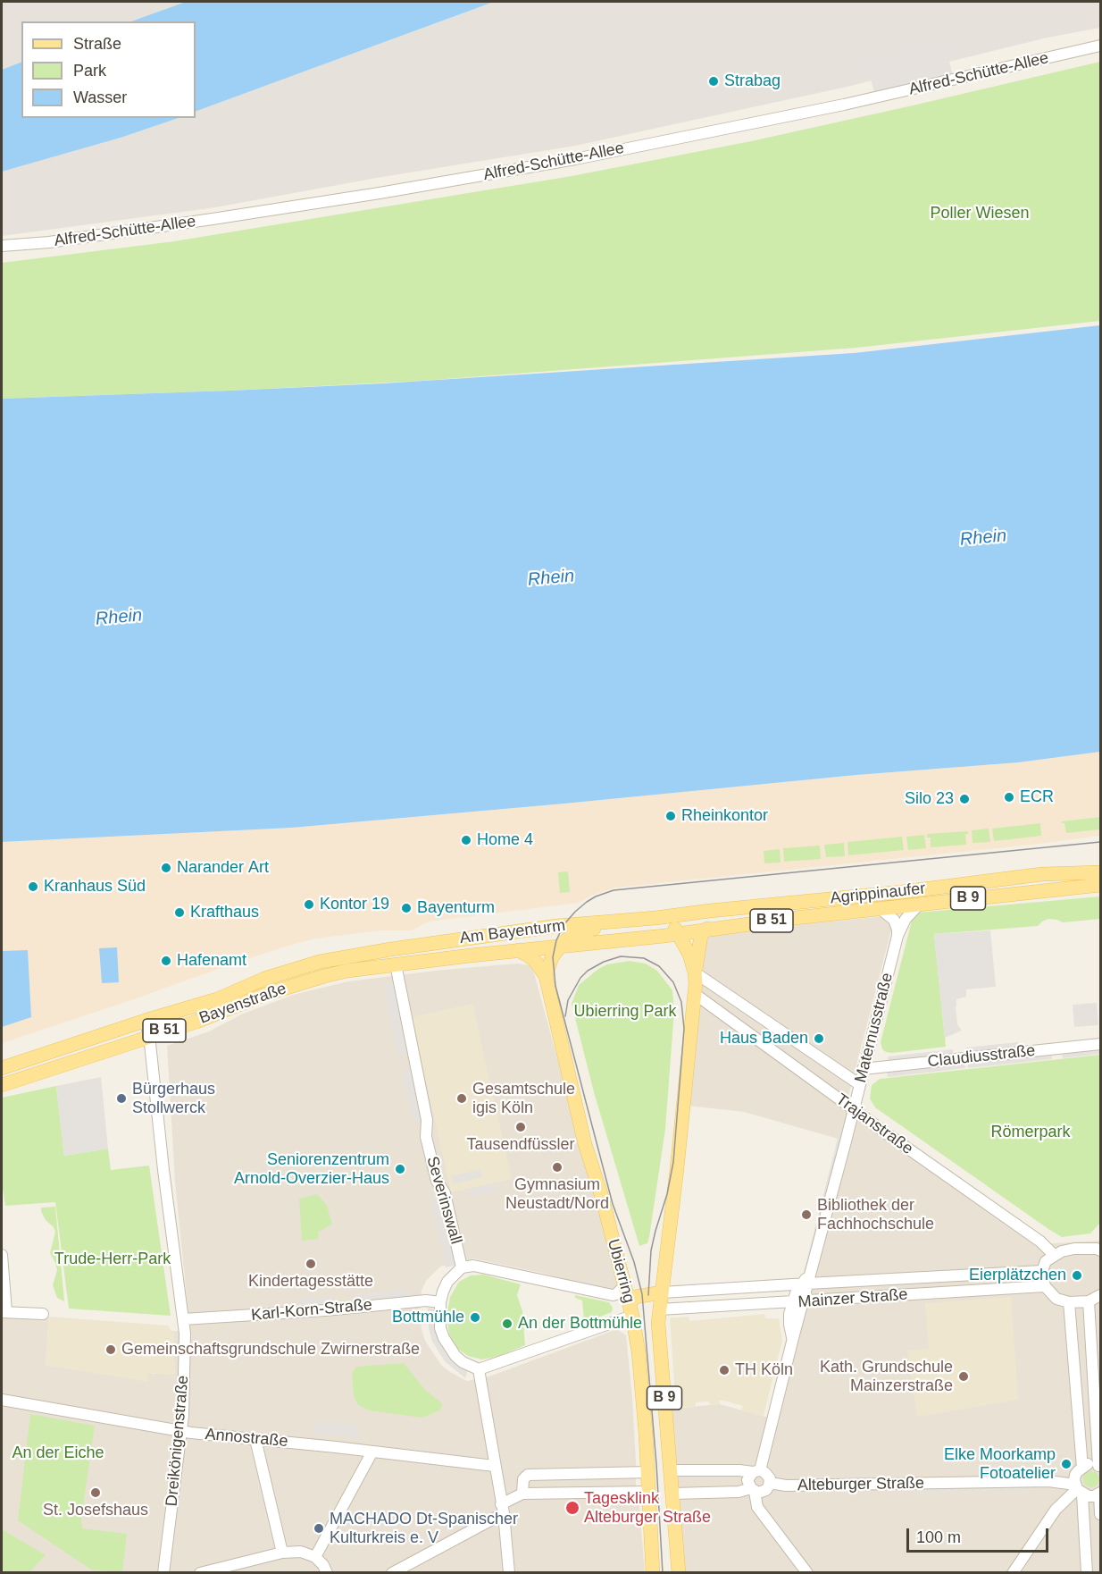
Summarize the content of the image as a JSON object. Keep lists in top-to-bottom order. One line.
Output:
{"streets":{"main road":["Agrippinaufer","B 9","B 51","Am Bayenturm","Bayenstraße","Ubierring"],"street":["Alfred-Schütte-Allee","Maternusstraße","Claudiusstraße","Trajanstraße","Severinswall","Mainzer Straße","Karl-Korn-Straße","Annostraße","Dreikönigenstraße","Alteburger Straße"]},"crossings":[["Agrippinaufer","B 9"],["Agrippinaufer","Am Bayenturm"],["Agrippinaufer","Maternusstraße"],["B 9","Am Bayenturm"],["B 9","Trajanstraße"],["B 9","Ubierring"],["Am Bayenturm","Bayenstraße"],["Am Bayenturm","Severinswall"],["Bayenstraße","Severinswall"],["Bayenstraße","Dreikönigenstraße"],["Maternusstraße","Claudiusstraße"],["Maternusstraße","Trajanstraße"],["Maternusstraße","Mainzer Straße"],["Maternusstraße","Alteburger Straße"],["Trajanstraße","Ubierring"],["Severinswall","Karl-Korn-Straße"],["Ubierring","Mainzer Straße"],["Karl-Korn-Straße","Dreikönigenstraße"],["Annostraße","Dreikönigenstraße"]],"water":["Rhein"],"parks":["Poller Wiesen","Ubierring Park","Römerpark","Trude-Herr-Park","An der Eiche"],"places":["Strabag","ECR","Silo 23","Rheinkontor","Home 4","Narander Art","Kranhaus Süd","Kontor 19","Bayenturm","Krafthaus","Hafenamt","Haus Baden","Bürgerhaus Stollwerck","Gesamtschule igis Köln","Tausendfüssler","Gymnasium Neustadt/Nord","Seniorenzentrum Arnold-Overzier-Haus","Bibliothek der Fachhochschule","Kindertagesstätte","Eierplätzchen","Bottmühle","An der Bottmühle","Gemeinschaftsgrundschule Zwirnerstraße","TH Köln","Kath. Grundschule Mainzerstraße","Elke Moorkamp Fotoatelier","St. Josefshaus","Tagesklink Alteburger Straße","MACHADO Dt-Spanischer Kulturkreis e. V"],"legend":["Straße","Park","Wasser"],"scale_bar":"100 m"}
